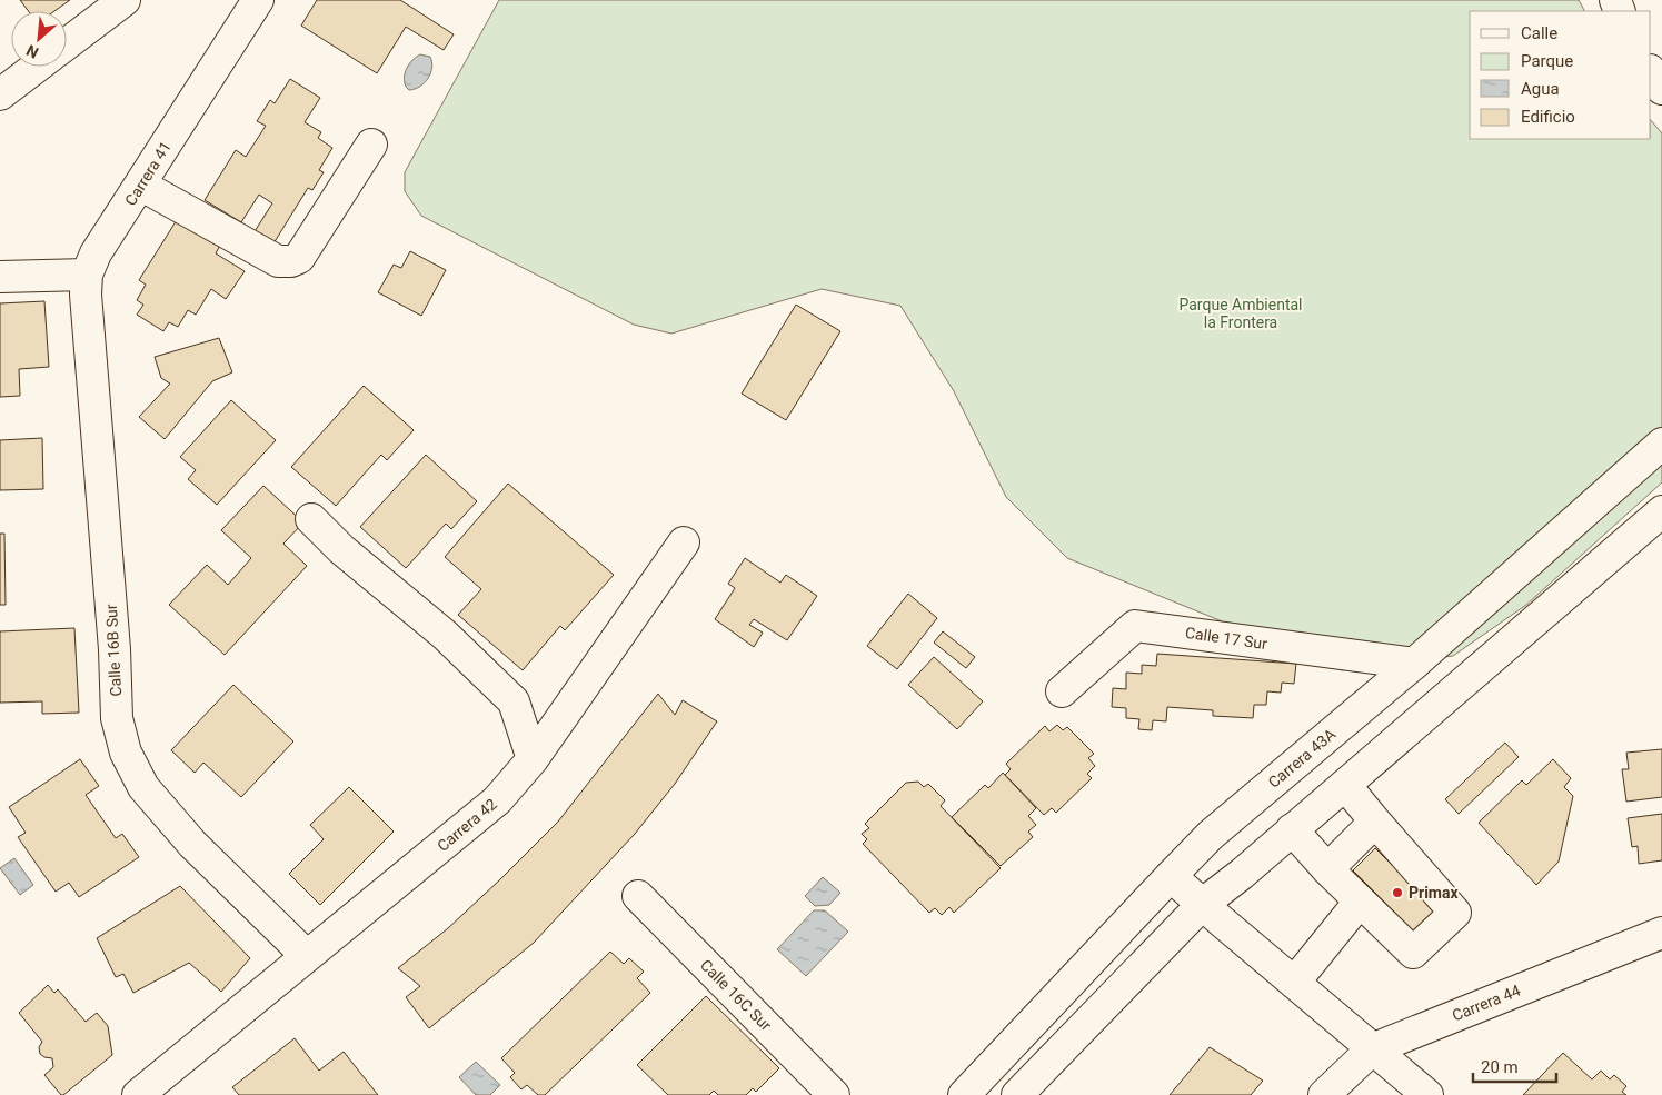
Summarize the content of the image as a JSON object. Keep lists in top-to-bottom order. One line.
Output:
{"streets":{"street":["Carrera 41","Calle 17 Sur","Calle 16B Sur","Carrera 43A","Carrera 42","Calle 16C Sur","Carrera 44"]},"crossings":[["Carrera 41","Calle 16B Sur"],["Calle 17 Sur","Carrera 43A"],["Calle 16B Sur","Carrera 42"]],"parks":["Parque Ambiental la Frontera"],"places":["Primax"],"legend":["Calle","Parque","Agua","Edificio"],"scale_bar":"20 m","north":"bottom left"}
